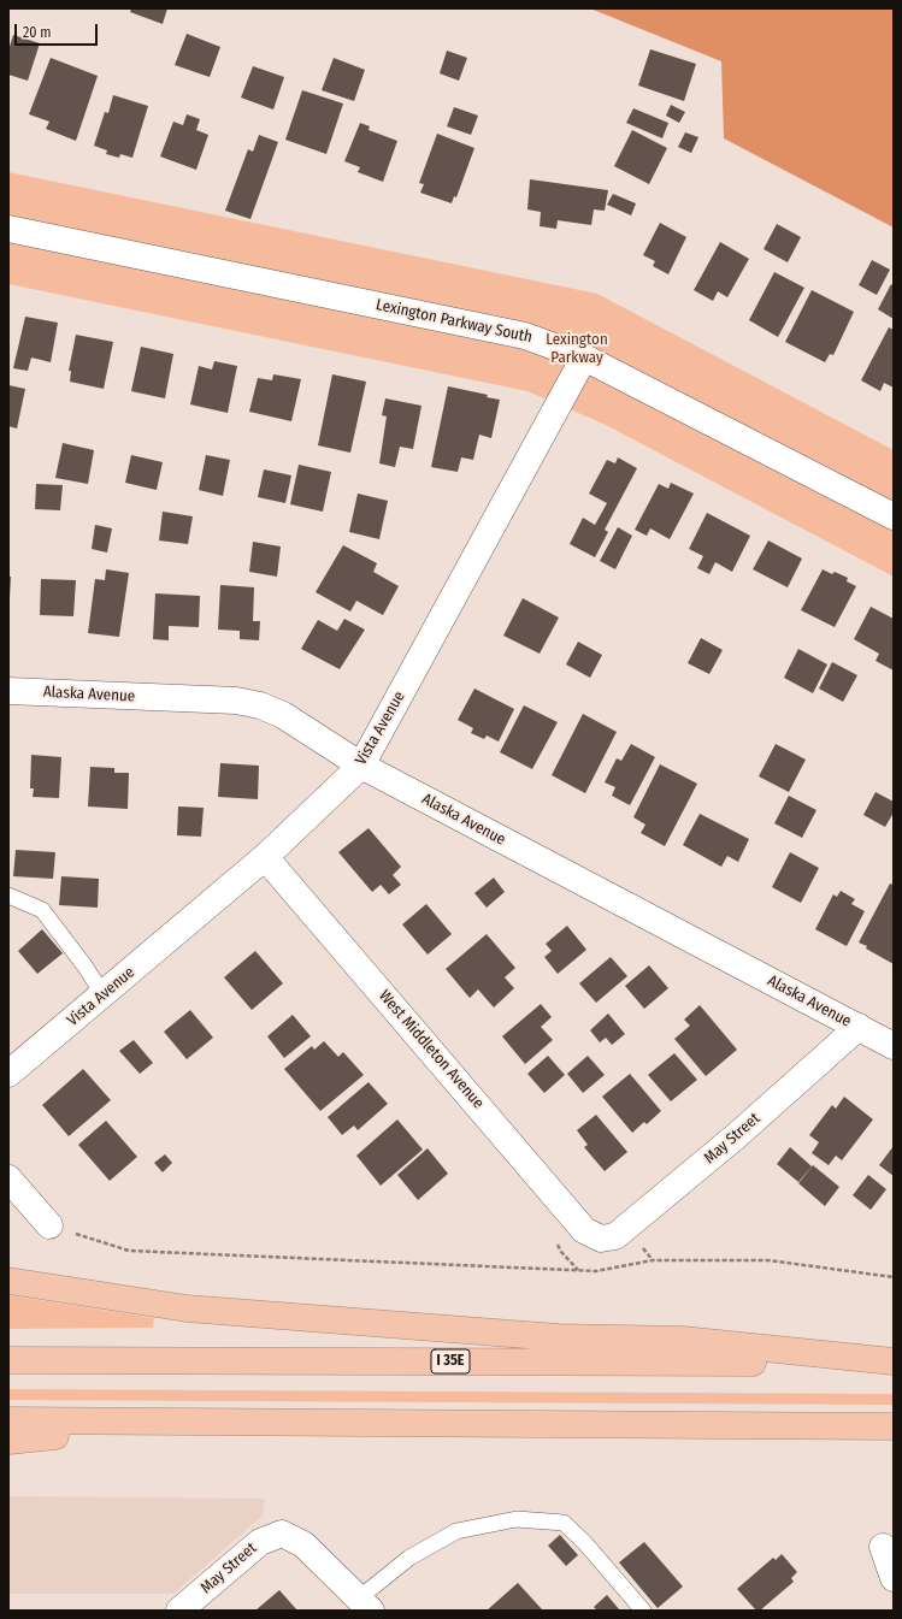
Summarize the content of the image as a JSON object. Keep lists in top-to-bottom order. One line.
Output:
{"streets":{"highway":["I 35E"],"street":["Lexington Parkway South","Alaska Avenue","Vista Avenue","West Middleton Avenue","May Street"]},"crossings":[["Lexington Parkway South","Vista Avenue"],["Alaska Avenue","Vista Avenue"],["Alaska Avenue","May Street"],["Vista Avenue","West Middleton Avenue"],["West Middleton Avenue","May Street"]],"parks":["Lexington Parkway"],"scale_bar":"20 m"}
